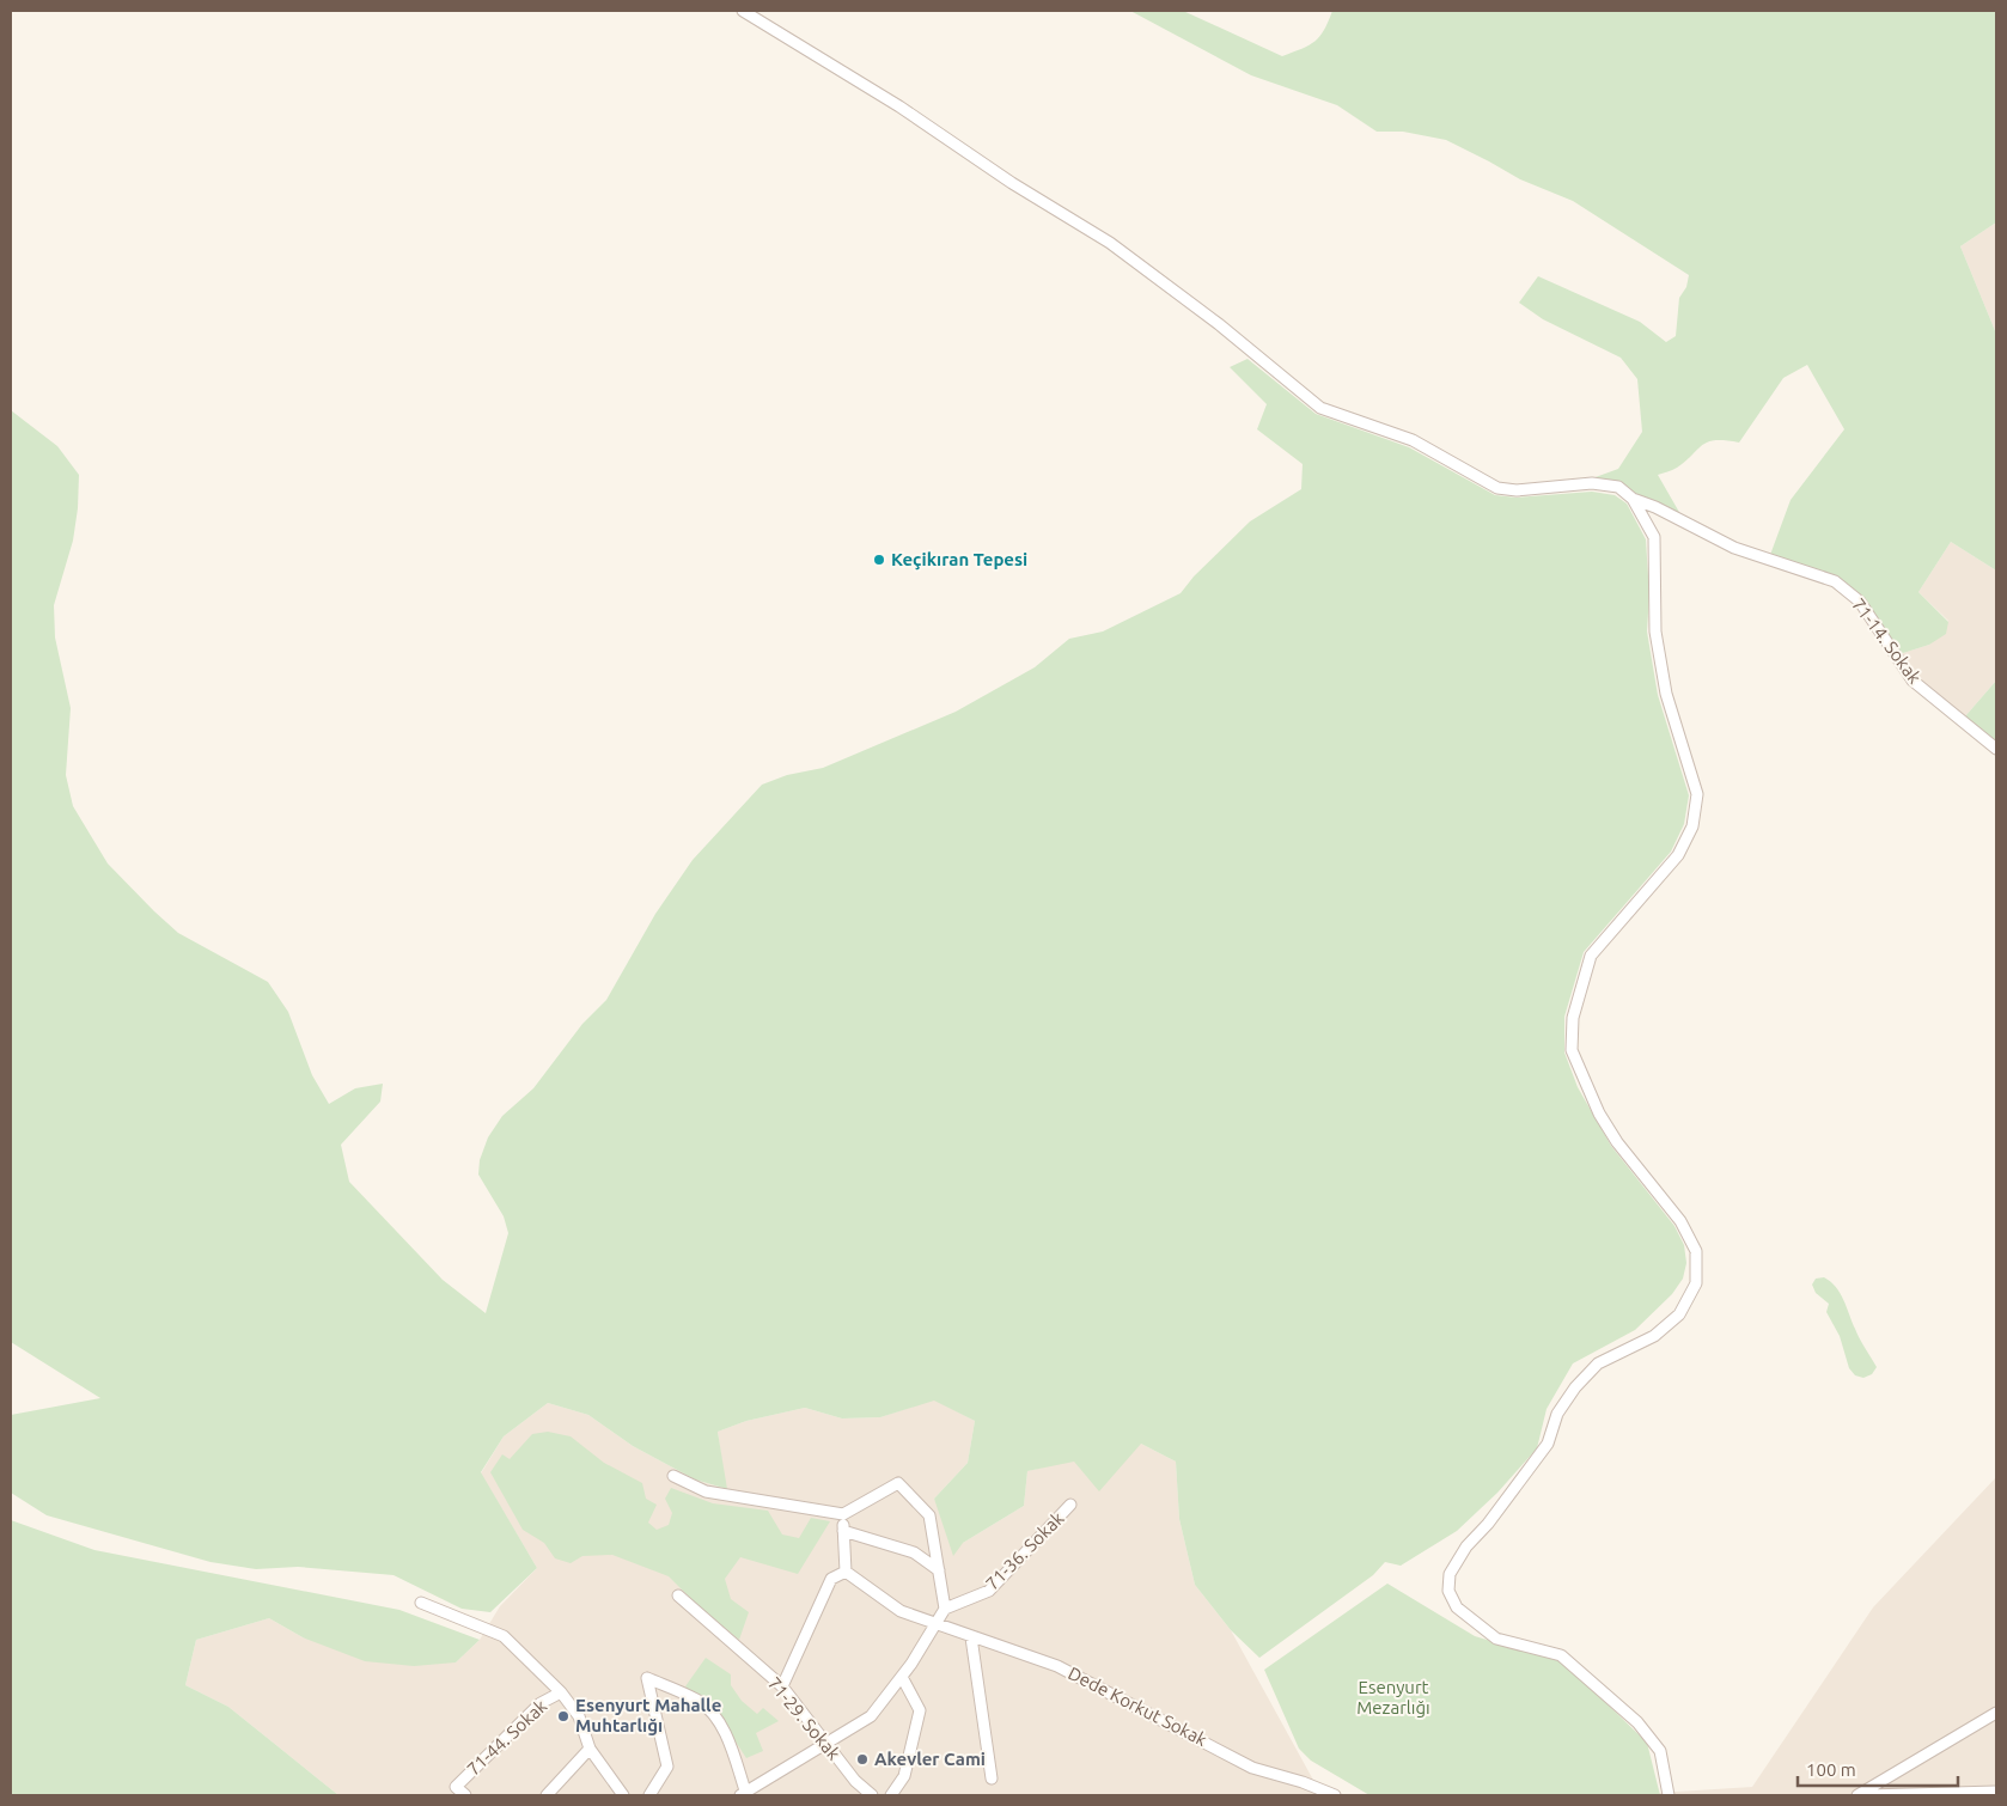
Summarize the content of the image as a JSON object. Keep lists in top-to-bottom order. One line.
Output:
{"streets":{"street":["71-14. Sokak","71-36. Sokak","Dede Korkut Sokak","71-29. Sokak","71-44. Sokak"]},"parks":["Esenyurt Mezarlığı"],"places":["Keçikıran Tepesi","Esenyurt Mahalle Muhtarlığı","Akevler Cami"],"scale_bar":"100 m"}
